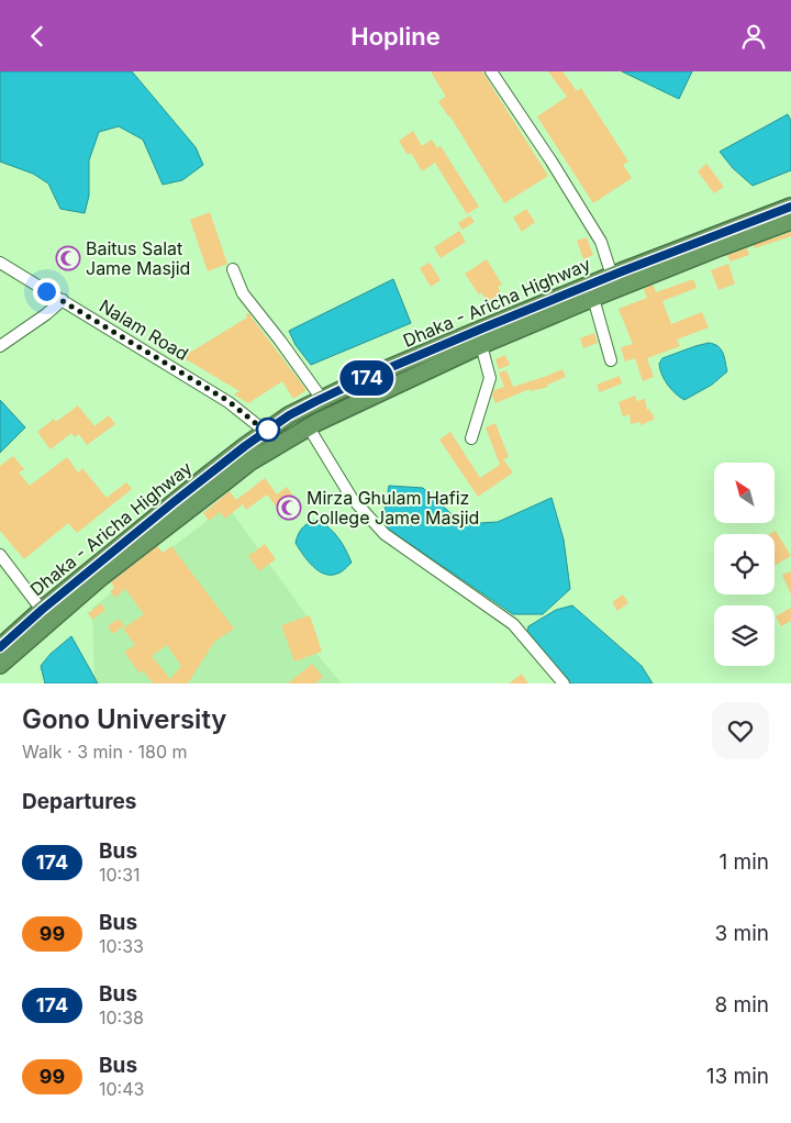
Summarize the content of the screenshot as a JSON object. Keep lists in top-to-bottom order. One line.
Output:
{"streets":{"highway":["Dhaka - Aricha Highway"],"street":["Nalam Road"]},"crossings":[["Dhaka - Aricha Highway","Nalam Road"]],"places":{"mosque":["Baitus Salat Jame Masjid","Mirza Ghulam Hafiz College Jame Masjid"]},"lines":["bus line 174"],"north":"top left","page":{"header":"Hopline","on_map":"174","heading":[["Gono University","Walk · 3 min · 180 m"],"Departures"],"list":[{"mark":"174","name":"Bus","note":"10:31","value":"1 min"},{"mark":"99","name":"Bus","note":"10:33","value":"3 min"},{"mark":"174","name":"Bus","note":"10:38","value":"8 min"},{"mark":"99","name":"Bus","note":"10:43","value":"13 min"}]}}
